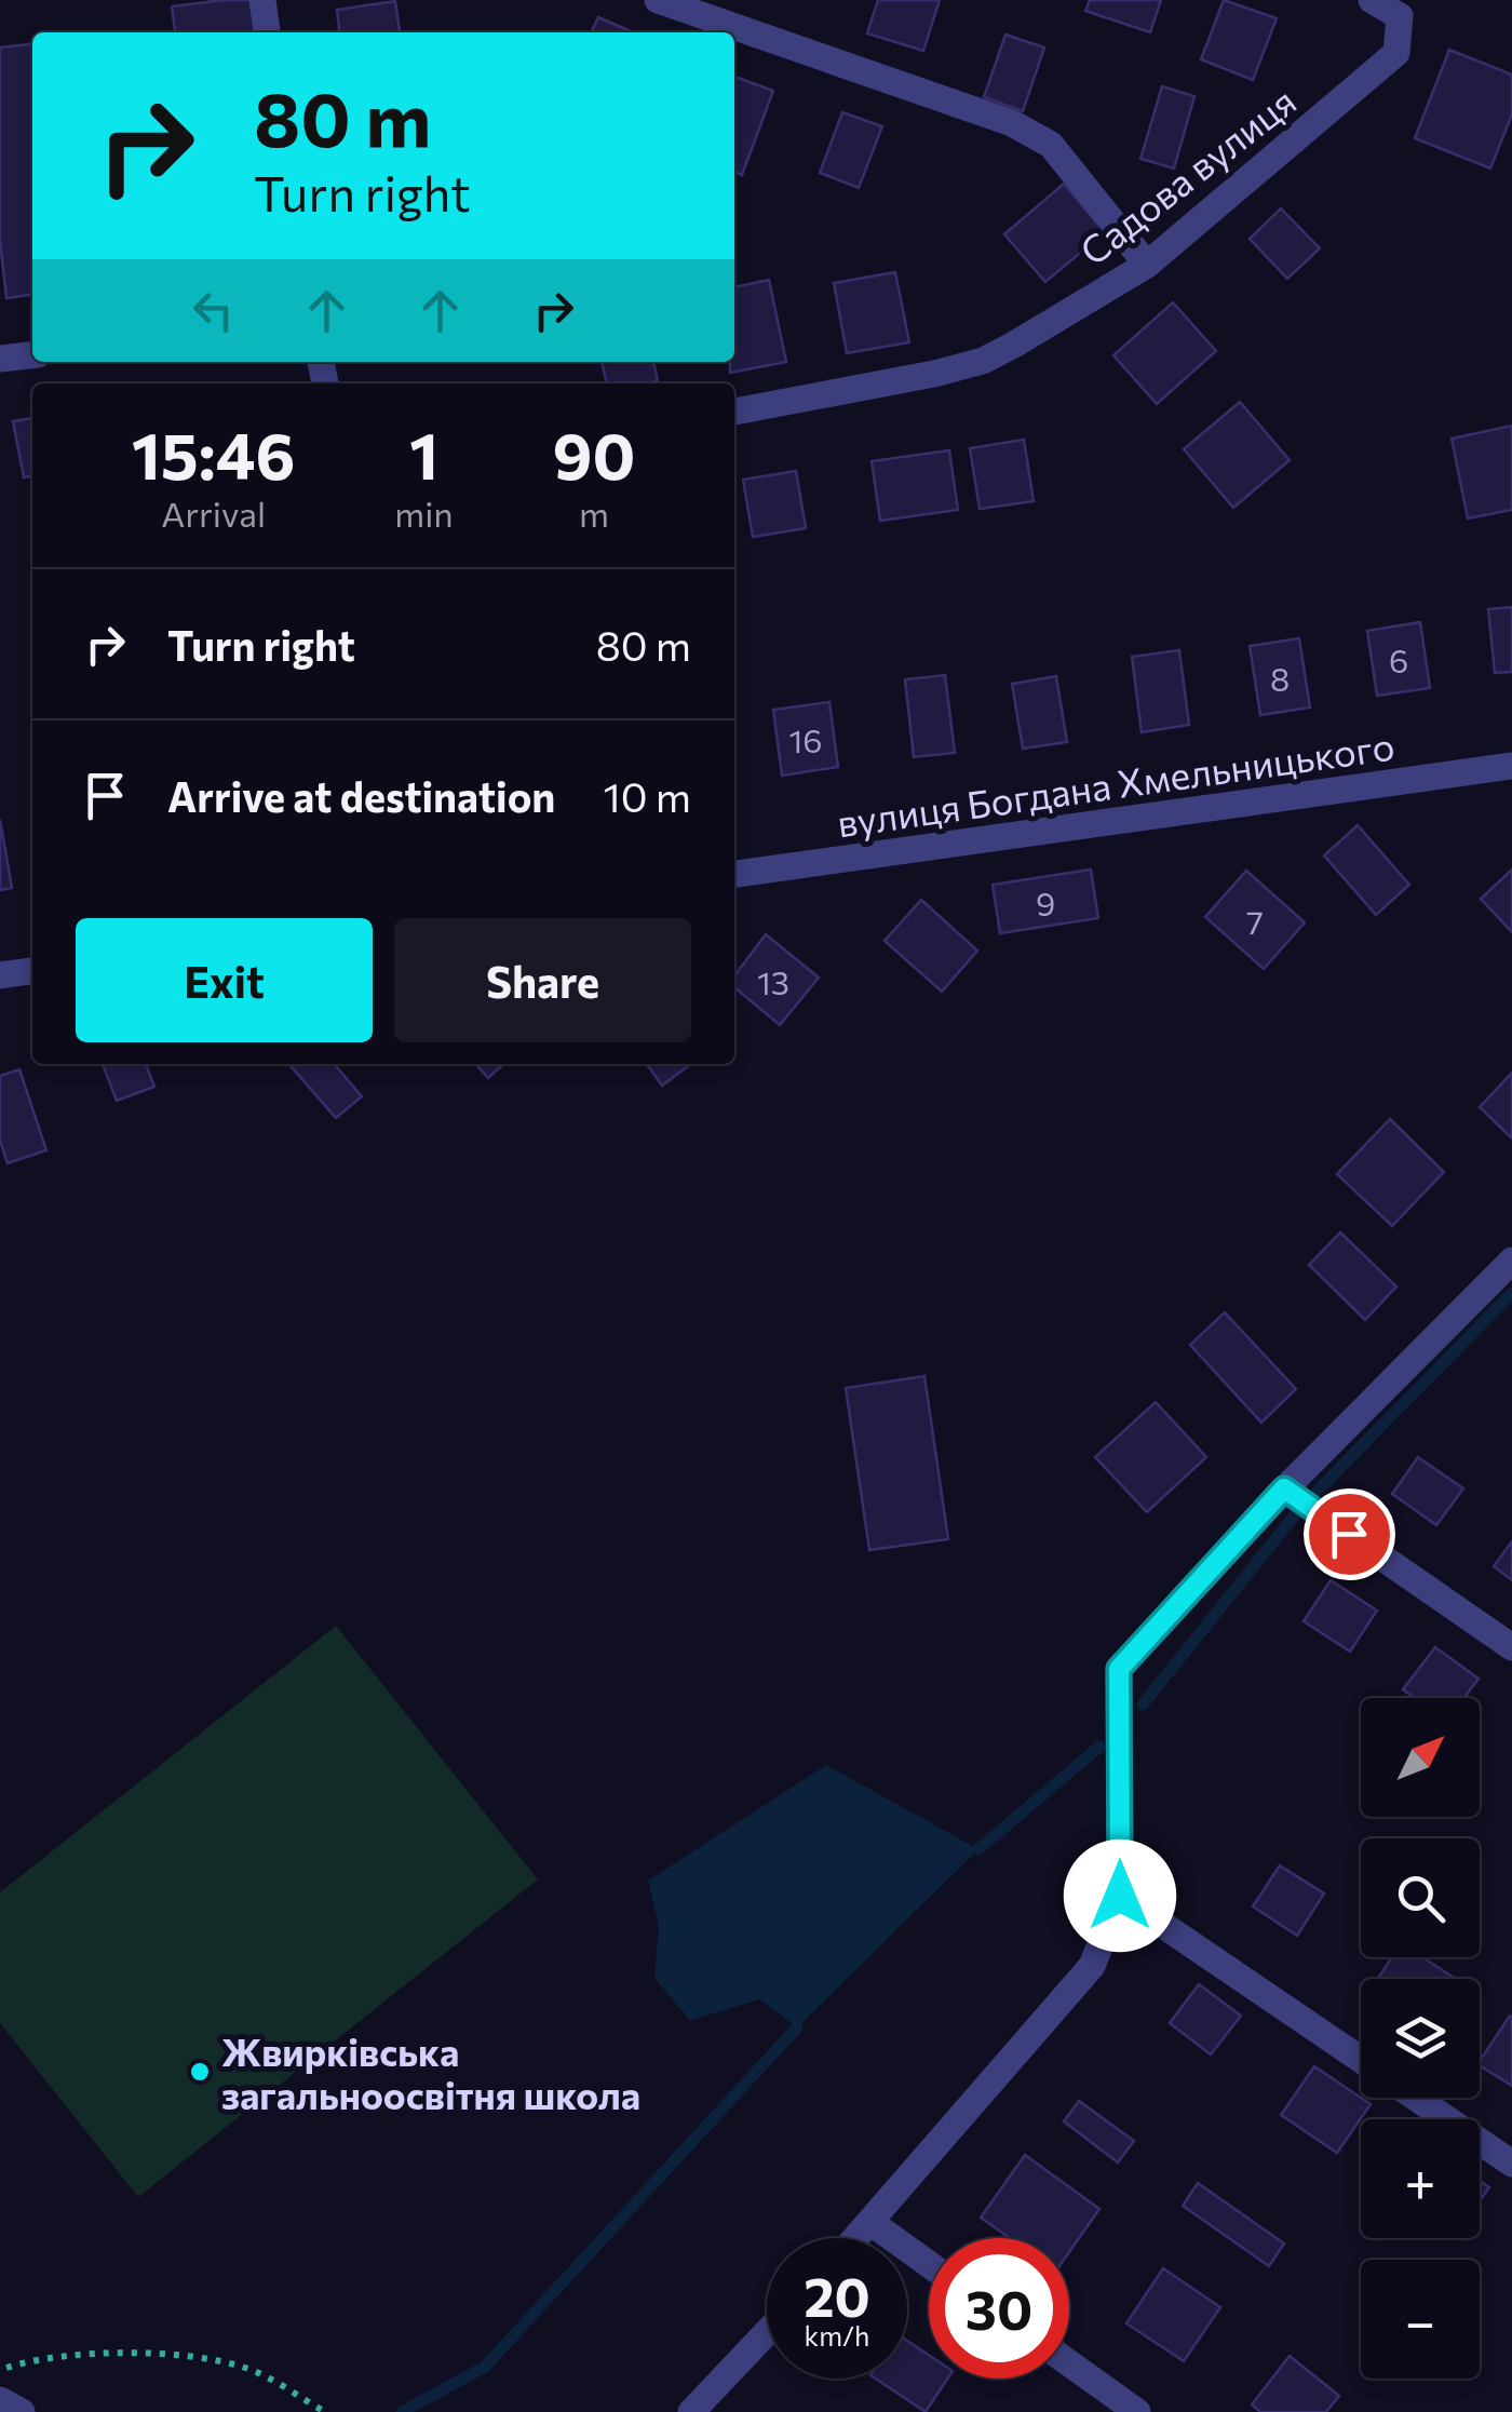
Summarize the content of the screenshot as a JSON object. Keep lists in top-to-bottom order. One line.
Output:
{"streets":{"street":["Садова вулиця","вулиця Богдана Хмельницького"]},"places":["Жвирківська загальноосвітня школа"],"house_numbers":["6","8","16","9","7","13"],"north":"top right","page":{"turn":["80 m","Turn right"],"eta":["15:46","Arrival","1","min","90","m"],"list":[{"name":"Turn right","value":"80 m"},{"name":"Arrive at destination","value":"10 m"}],"buttons":["Exit","Share"],"map_buttons":["+","−"],"speed":"20 km/h","limit":"30"}}
